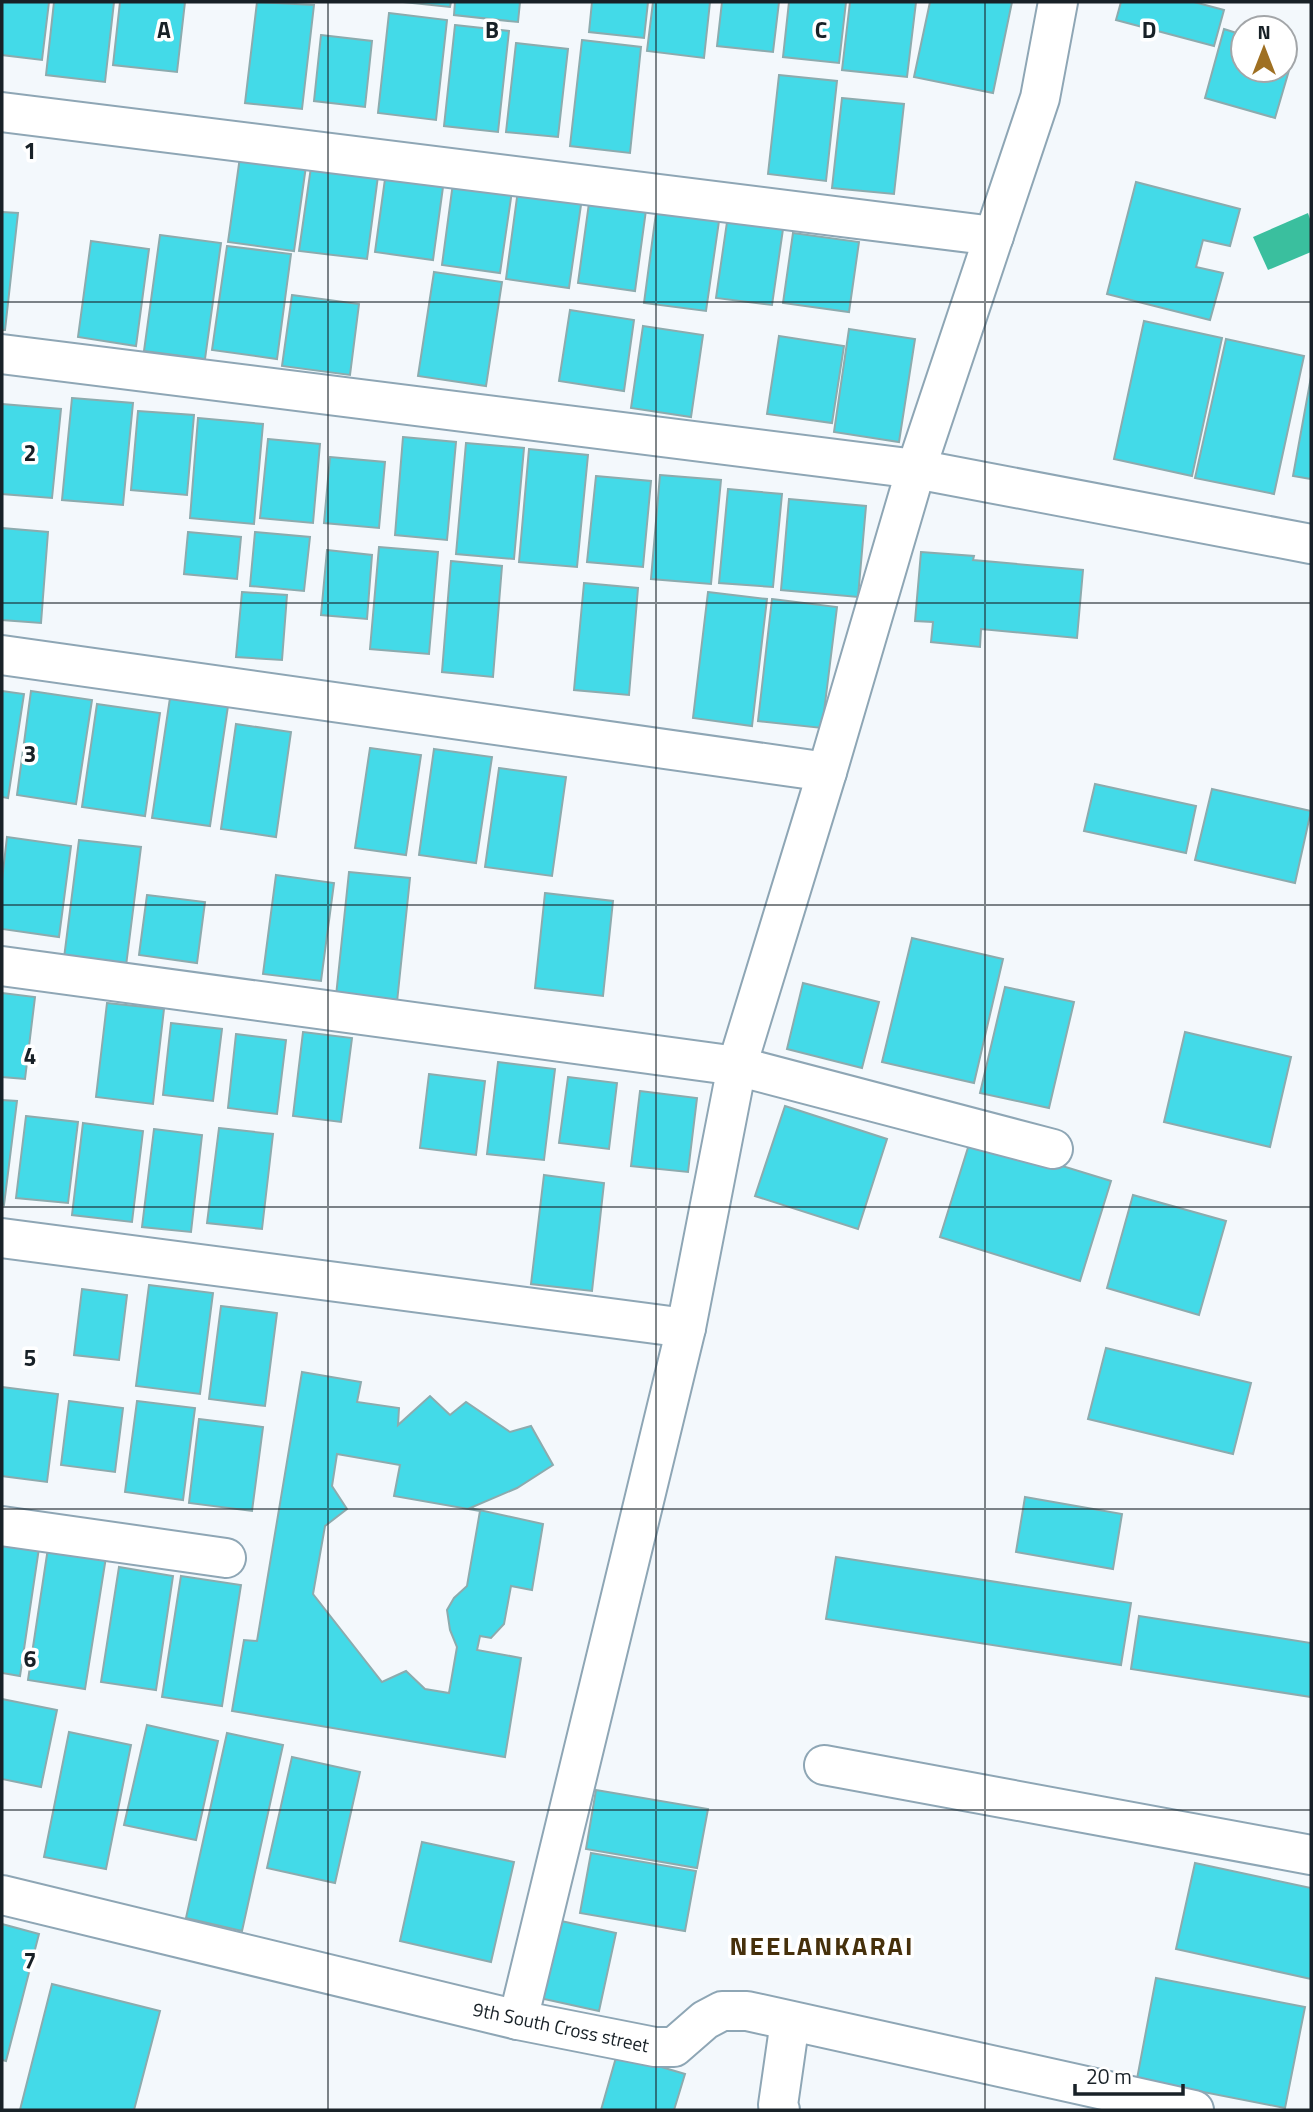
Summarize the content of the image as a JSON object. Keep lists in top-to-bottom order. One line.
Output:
{"streets":{"street":["9th South Cross street"]},"districts":["NEELANKARAI"],"scale_bar":"20 m","north":"top","grid":{"columns":["A","B","C","D"],"rows":["1","2","3","4","5","6","7"]}}
